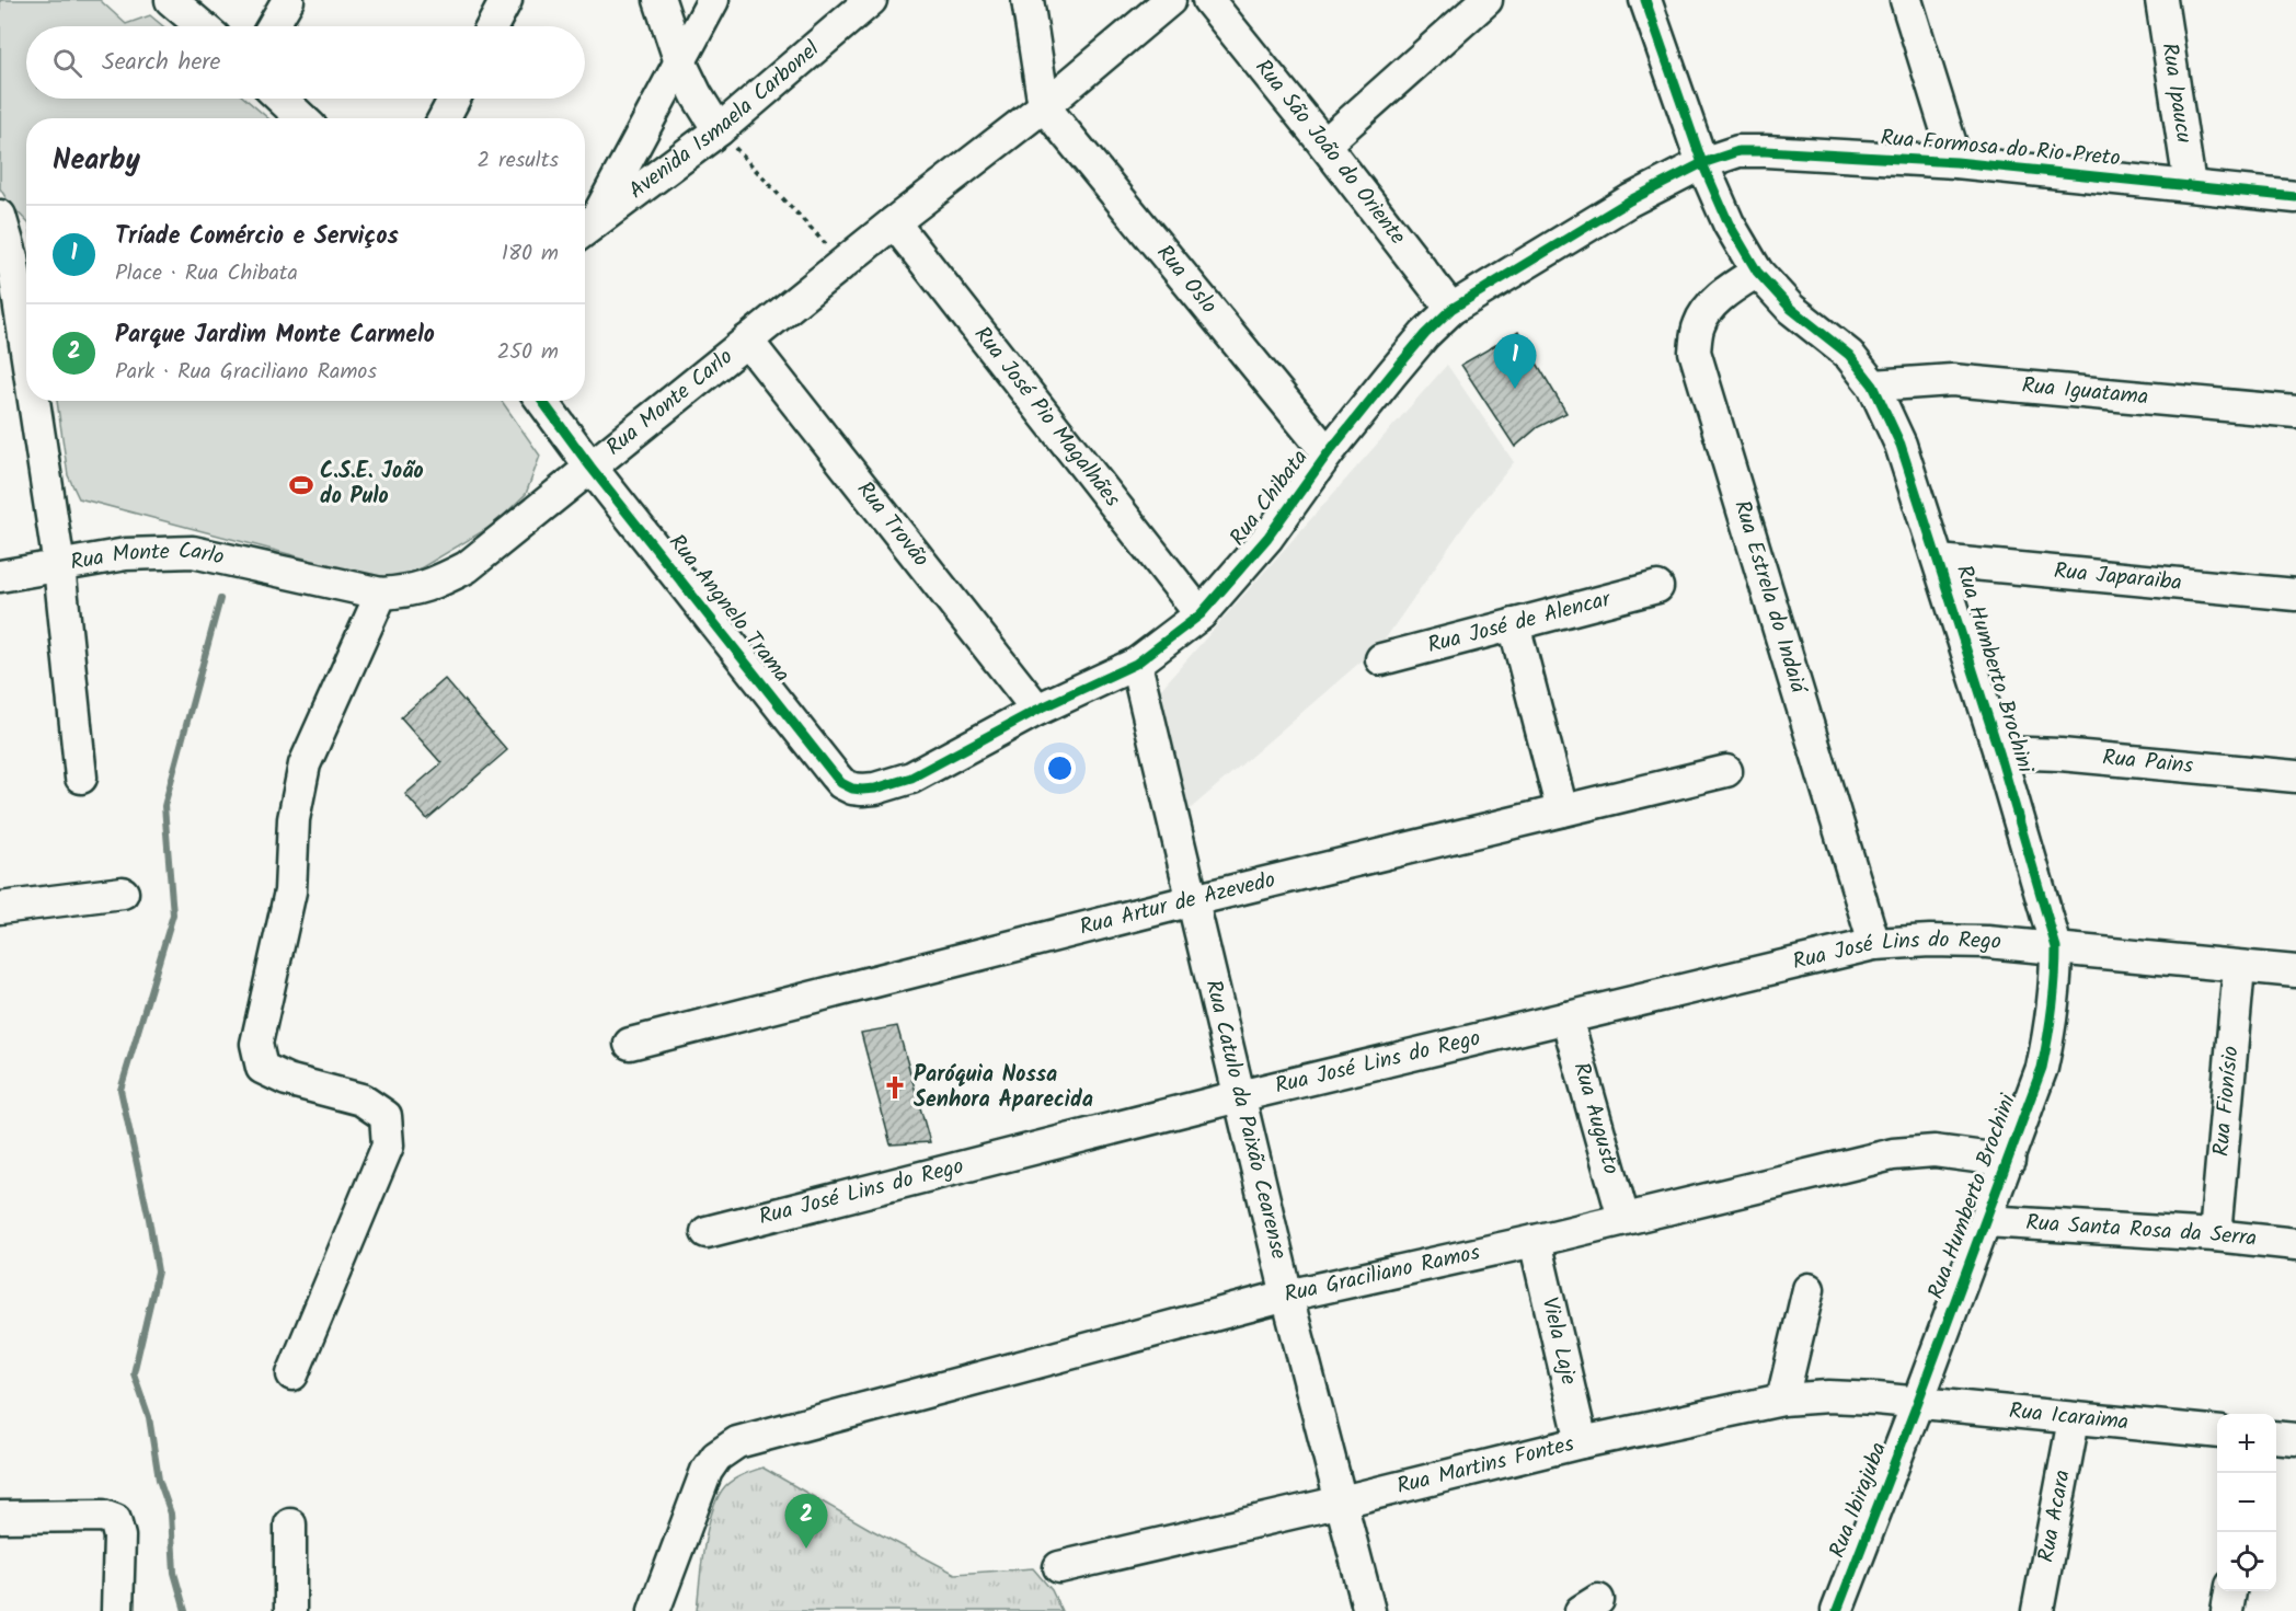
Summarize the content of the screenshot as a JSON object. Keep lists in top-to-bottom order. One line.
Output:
{"streets":{"street":["Rua Ipaucu","Avenida Ismaela Carbonel","Rua Formosa do Rio Preto","Rua São João do Oriente","Rua Oslo","Rua Iguatama","Rua Monte Carlo","Rua José Pio Magalhães","Rua Chibata","Rua Trovão","Rua Japaraiba","Rua Estrela do Indaiá","Rua Angnelo Trama","Rua José de Alencar","Rua Humberto Brochini","Rua Pains","Rua Artur de Azevedo","Rua José Lins do Rego","Rua Fionísio","Rua Augusto","Rua Catulo da Paixão Cearense","Rua Santa Rosa da Serra","Rua Graciliano Ramos","Viela Laje","Rua Icaraima","Rua Martins Fontes","Rua Ibirajuba","Rua Acara"]},"crossings":[["Rua Ipaucu","Rua Formosa do Rio Preto"],["Rua Formosa do Rio Preto","Rua Chibata"],["Rua Formosa do Rio Preto","Rua Humberto Brochini"],["Rua São João do Oriente","Rua Chibata"],["Rua Oslo","Rua Monte Carlo"],["Rua Oslo","Rua Chibata"],["Rua Iguatama","Rua Humberto Brochini"],["Rua Monte Carlo","Rua José Pio Magalhães"],["Rua Monte Carlo","Rua Trovão"],["Rua Monte Carlo","Rua Angnelo Trama"],["Rua José Pio Magalhães","Rua Chibata"],["Rua Chibata","Rua Trovão"],["Rua Chibata","Rua Angnelo Trama"],["Rua Chibata","Rua Humberto Brochini"],["Rua Chibata","Rua Catulo da Paixão Cearense"],["Rua Japaraiba","Rua Humberto Brochini"],["Rua Estrela do Indaiá","Rua Humberto Brochini"],["Rua Estrela do Indaiá","Rua José Lins do Rego"],["Rua Humberto Brochini","Rua Pains"],["Rua Humberto Brochini","Rua José Lins do Rego"],["Rua Humberto Brochini","Rua Santa Rosa da Serra"],["Rua Humberto Brochini","Rua Graciliano Ramos"],["Rua Humberto Brochini","Rua Icaraima"],["Rua Humberto Brochini","Rua Martins Fontes"],["Rua Humberto Brochini","Rua Ibirajuba"],["Rua Artur de Azevedo","Rua Catulo da Paixão Cearense"],["Rua José Lins do Rego","Rua Fionísio"],["Rua José Lins do Rego","Rua Augusto"],["Rua José Lins do Rego","Rua Catulo da Paixão Cearense"],["Rua Fionísio","Rua Santa Rosa da Serra"],["Rua Augusto","Rua Graciliano Ramos"],["Rua Catulo da Paixão Cearense","Rua Graciliano Ramos"],["Rua Catulo da Paixão Cearense","Rua Martins Fontes"],["Rua Graciliano Ramos","Viela Laje"],["Viela Laje","Rua Martins Fontes"],["Rua Icaraima","Rua Martins Fontes"],["Rua Icaraima","Rua Ibirajuba"],["Rua Icaraima","Rua Acara"],["Rua Martins Fontes","Rua Ibirajuba"]],"places":{"sports":["C.S.E. João do Pulo"],"church":["Paróquia Nossa Senhora Aparecida"]},"page":{"search":"Search here","heading":["Nearby","2 results"],"list":[{"mark":"1","name":"Tríade Comércio e Serviços","note":"Place · Rua Chibata","value":"180 m"},{"mark":"2","name":"Parque Jardim Monte Carmelo","note":"Park · Rua Graciliano Ramos","value":"250 m"}],"pins":["1","2"],"map_buttons":["+","−"]}}
